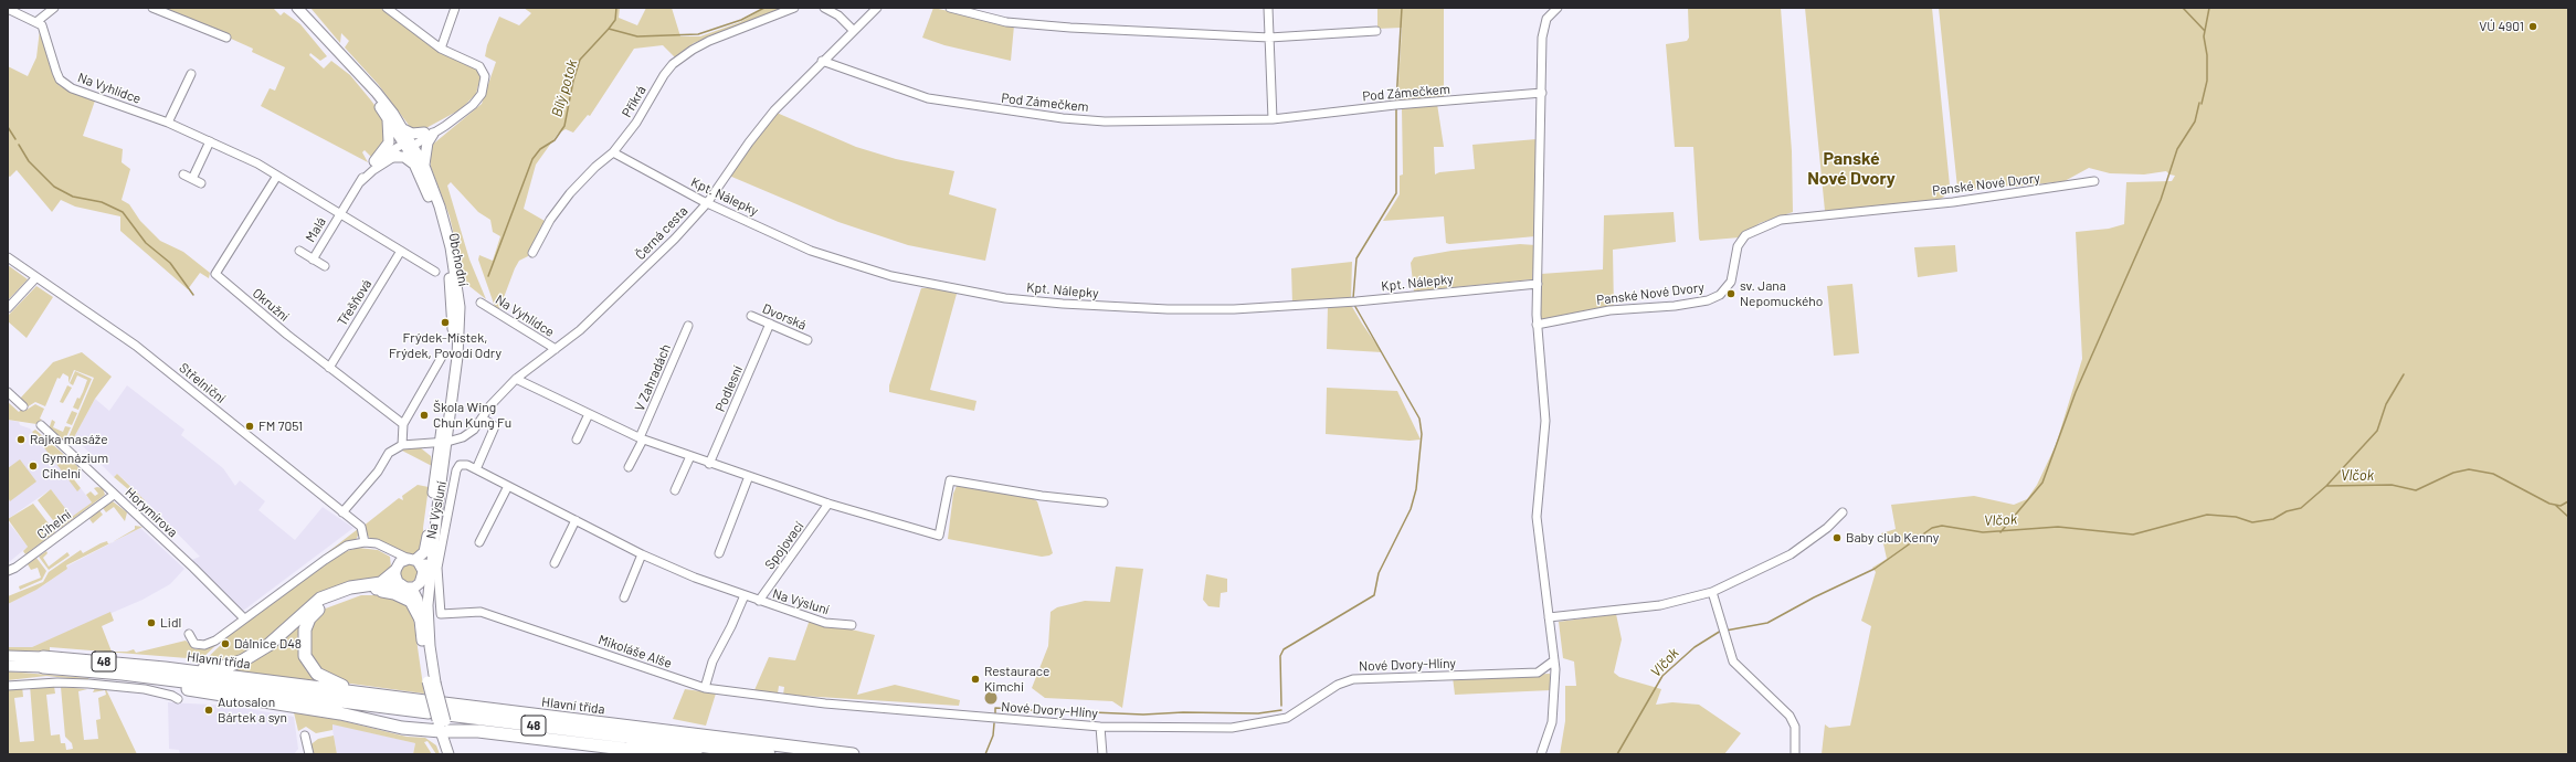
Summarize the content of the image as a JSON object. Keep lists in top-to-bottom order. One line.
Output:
{"streets":{"highway":["Hlavní třída","48"],"main road":["Obchodní"],"street":["Na Vyhlídce","Pod Zámečkem","Příkrá","Panské Nové Dvory","Kpt. Nálepky","Malá","Černá cesta","Třešňová","Okružní","Dvorská","V Zahradách","Střelniční","Podlesní","Na Výsluní","Horymírova","Cihelní","Spojovací","Mikoláše Alše","Nové Dvory-Hlíny"]},"crossings":[["Na Vyhlídce","Malá"],["Na Vyhlídce","Černá cesta"],["Na Vyhlídce","Třešňová"],["Na Vyhlídce","Okružní"],["Pod Zámečkem","Černá cesta"],["Příkrá","Kpt. Nálepky"],["Kpt. Nálepky","Černá cesta"],["Černá cesta","Obchodní"],["Obchodní","48"],["Třešňová","Okružní"],["Dvorská","Podlesní"],["Na Výsluní","Spojovací"],["Na Výsluní","Mikoláše Alše"],["Horymírova","Cihelní"],["Mikoláše Alše","Nové Dvory-Hlíny"],["Hlavní třída","48"]],"districts":["Panské Nové Dvory"],"water":["Bílý potok","Vlčok"],"places":["VÚ 4901","sv. Jana Nepomuckého","Frýdek-Místek, Frýdek, Povodí Odry","Škola Wing Chun Kung Fu","FM 7051","Rajka masáže","Gymnázium Cihelní","Baby club Kenny","Lidl","Dálnice D48","Restaurace Kimchi","Autosalon Bártek a syn"]}
